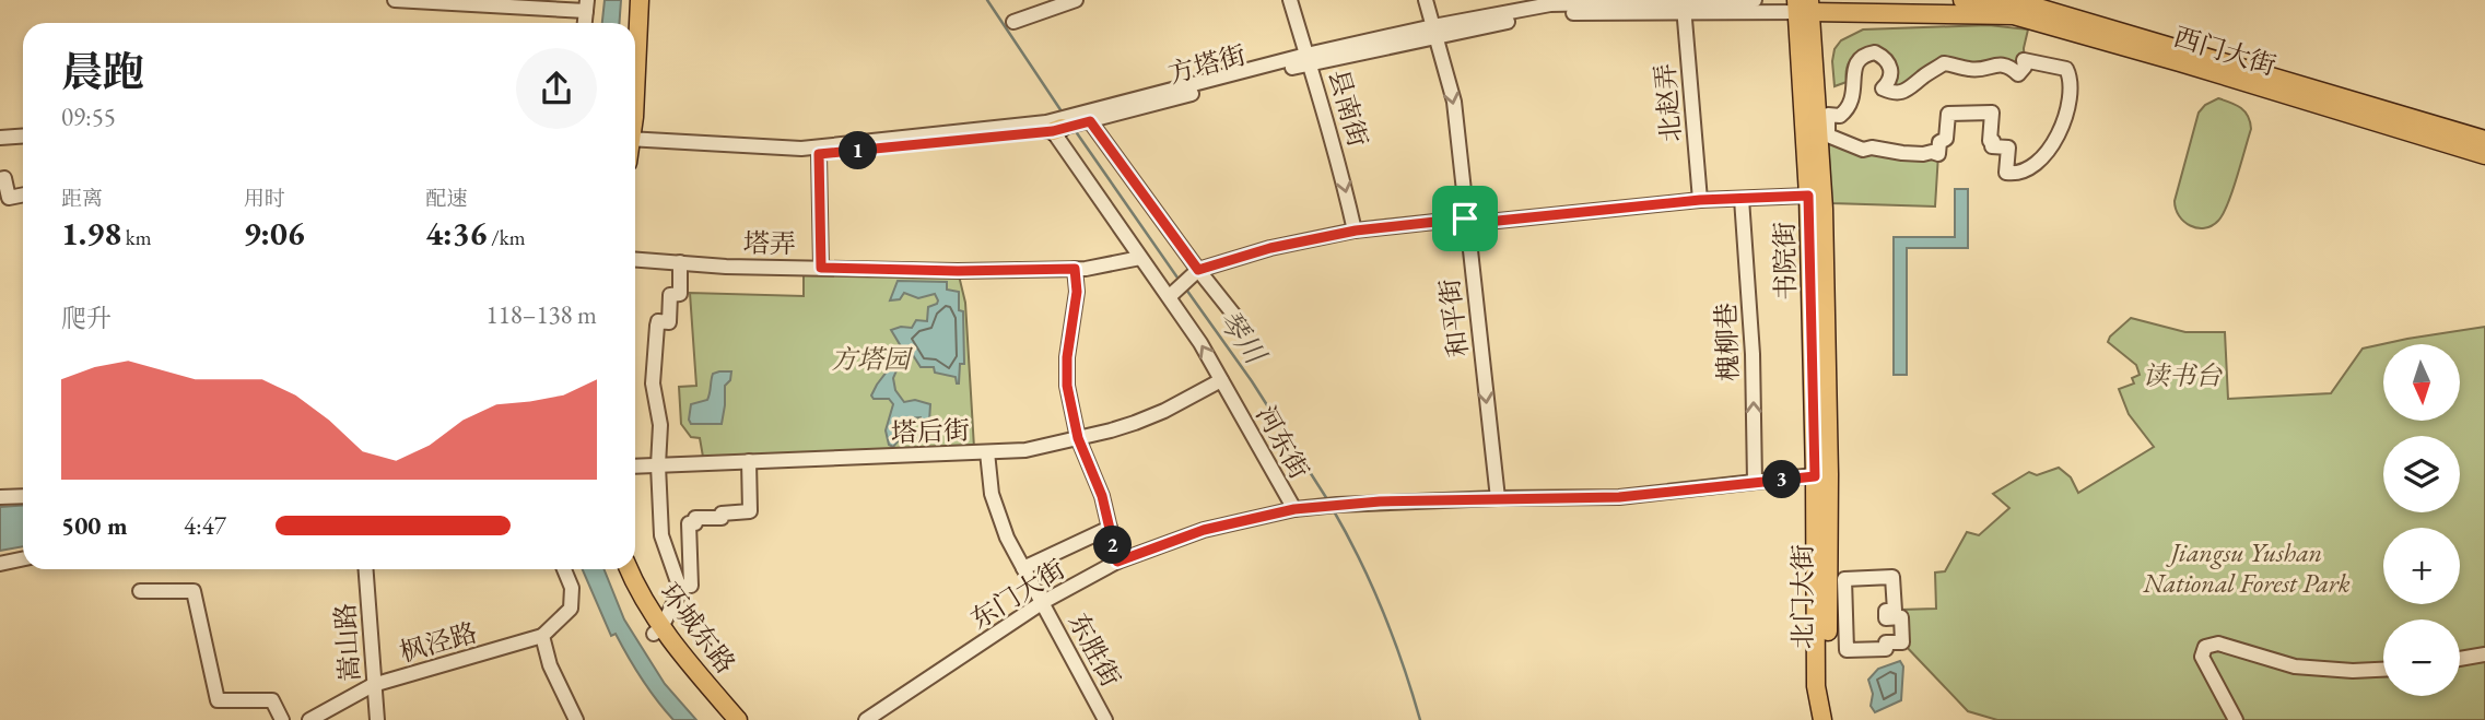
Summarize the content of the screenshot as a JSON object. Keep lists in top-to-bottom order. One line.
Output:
{"streets":{"main road":["西门大街","书院街","北门大街","环城东路"],"street":["方塔街","北赵弄","县南街","塔弄","和平街","槐柳巷","塔后街","河东街","东门大街","嵩山路","枫泾路","东胜街"]},"crossings":[["西门大街","方塔街"],["西门大街","书院街"],["方塔街","北赵弄"],["方塔街","县南街"],["方塔街","书院街"],["方塔街","和平街"],["方塔街","河东街"],["塔弄","河东街"],["书院街","东门大街"],["书院街","北门大街"],["和平街","东门大街"],["槐柳巷","东门大街"],["塔后街","河东街"],["塔后街","东胜街"],["河东街","东门大街"],["东门大街","北门大街"],["东门大街","东胜街"],["嵩山路","枫泾路"]],"one_way":["县南街","和平街","槐柳巷"],"water":["琴川"],"parks":["方塔园","读书台","Jiangsu Yushan National Forest Park"],"north":"bottom","page":{"heading":["晨跑","09:55"],"pins":["1","3","2"],"stats":[["距离","1.98 km"],["用时","9:06"],["配速","4:36 /km"]],"chart":["爬升","118–138 m"],"map_buttons":["+","−"],"list":[{"name":"500 m","note":"4:47"}]}}
